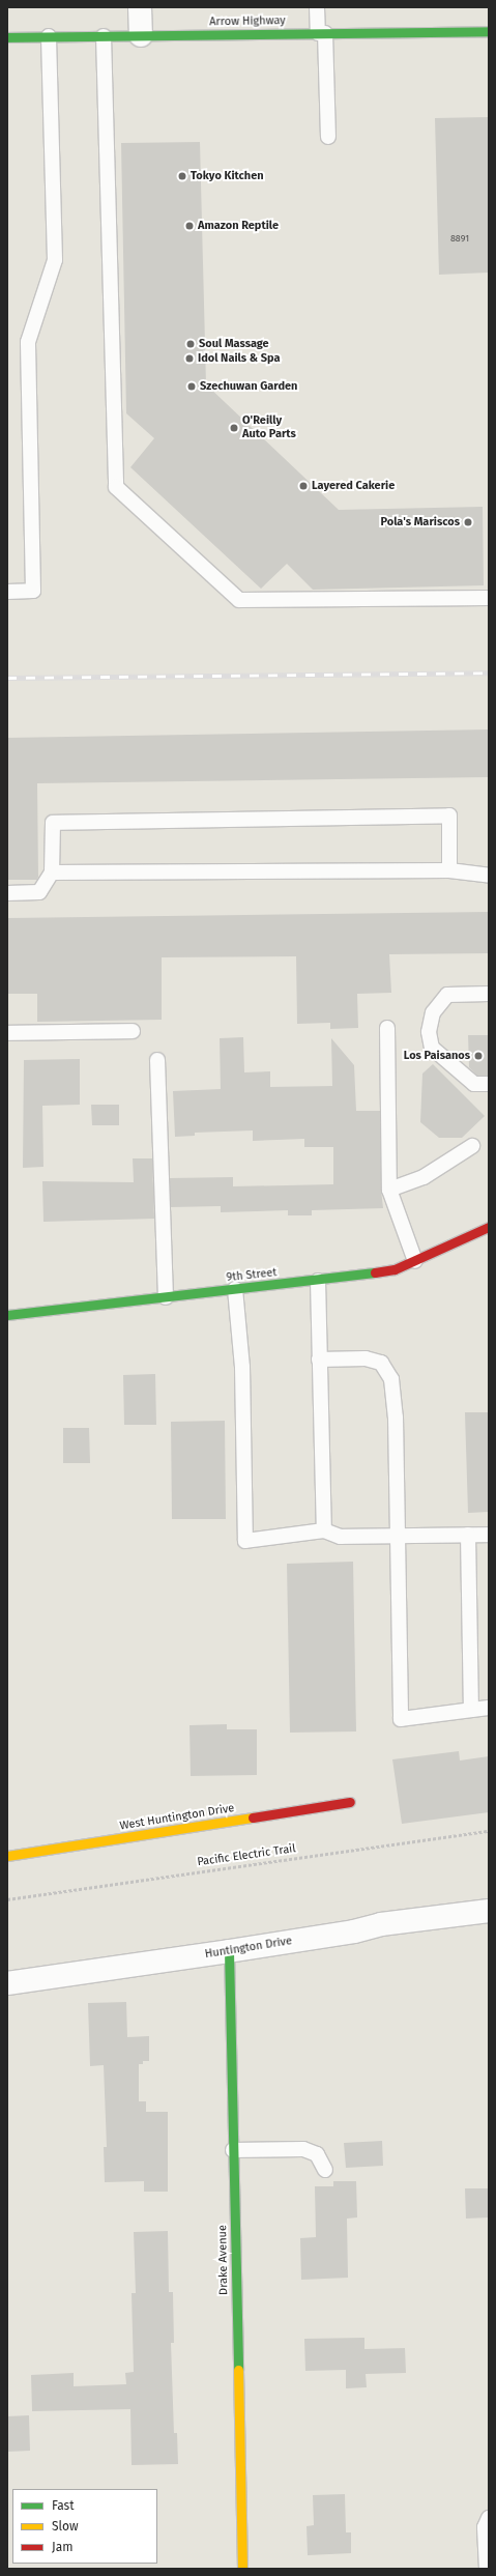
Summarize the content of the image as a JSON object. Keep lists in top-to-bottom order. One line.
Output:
{"streets":{"street":["Arrow Highway","9th Street","West Huntington Drive","Huntington Drive","Drake Avenue"],"path":["Pacific Electric Trail"]},"crossings":[["Huntington Drive","Drake Avenue"]],"places":["Tokyo Kitchen","Amazon Reptile","Soul Massage","Idol Nails & Spa","Szechuwan Garden","O'Reilly Auto Parts","Layered Cakerie","Pola's Mariscos","Los Paisanos"],"house_numbers":["8891"],"legend":["Fast","Slow","Jam"]}
